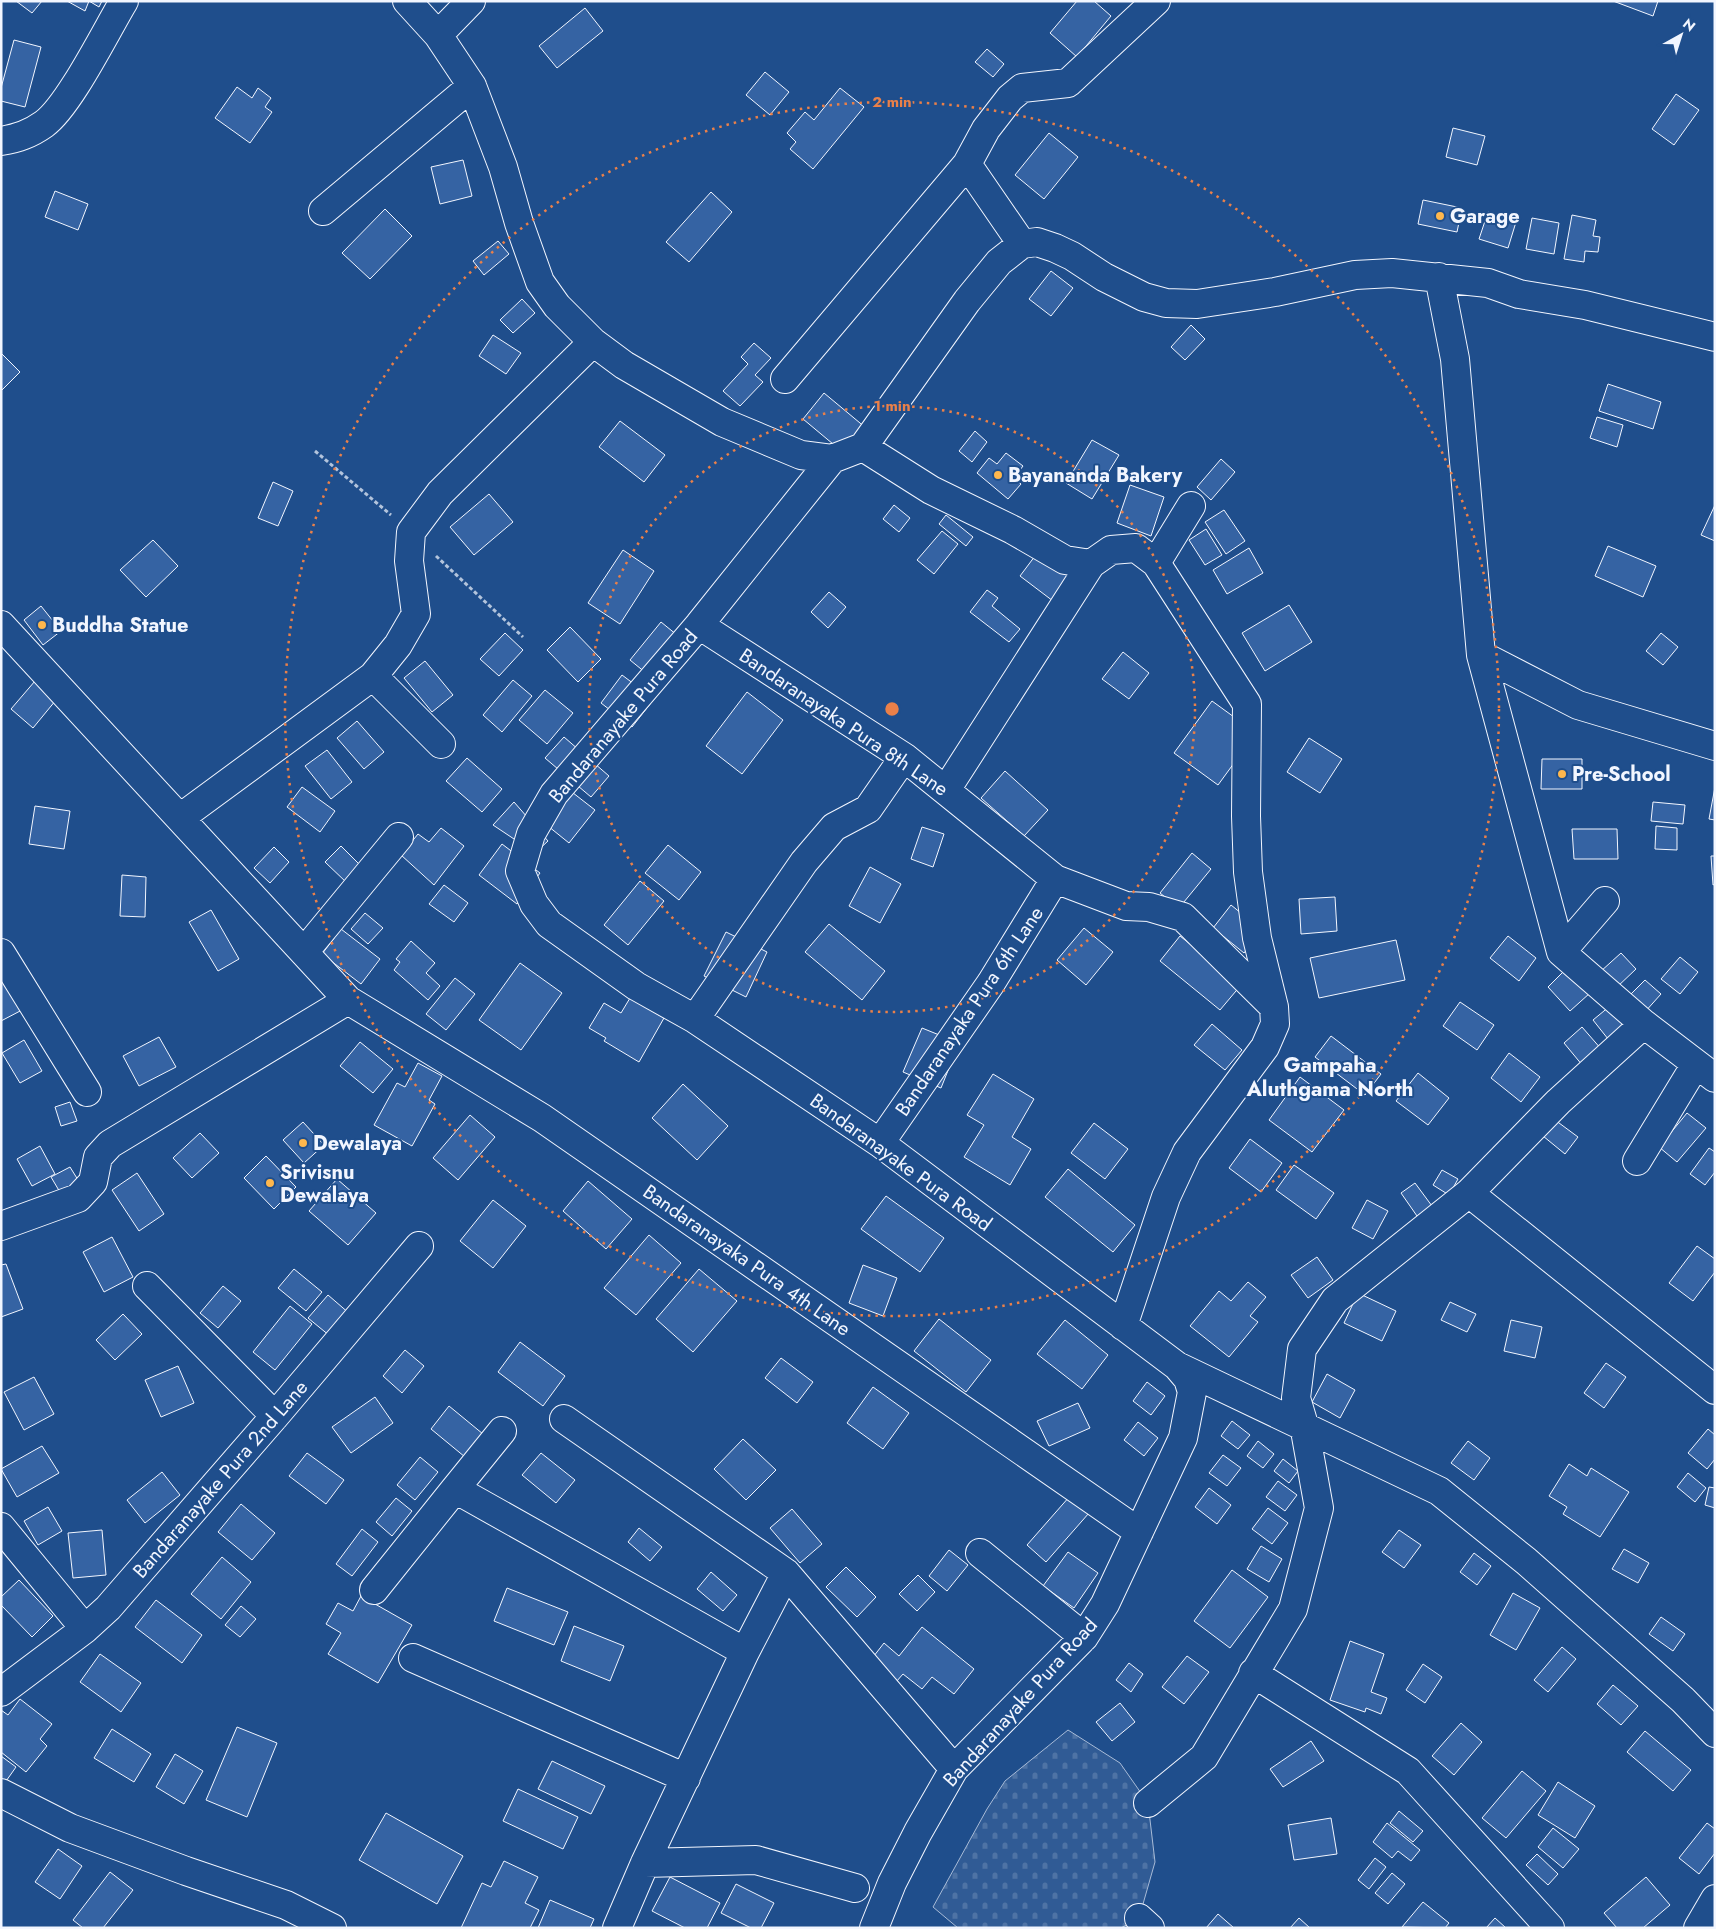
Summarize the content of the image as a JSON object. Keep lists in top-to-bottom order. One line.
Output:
{"streets":{"street":["Bandaranayake Pura Road","Bandaranayaka Pura 8th Lane","Bandaranayaka Pura 6th Lane","Bandaranayaka Pura 4th Lane","Bandaranayake Pura 2nd Lane"]},"crossings":[["Bandaranayake Pura Road","Bandaranayaka Pura 8th Lane"],["Bandaranayake Pura Road","Bandaranayaka Pura 6th Lane"],["Bandaranayake Pura Road","Bandaranayaka Pura 4th Lane"],["Bandaranayaka Pura 8th Lane","Bandaranayaka Pura 6th Lane"]],"districts":["Gampaha Aluthgama North"],"places":["Garage","Bayananda Bakery","Buddha Statue","Pre-School","Dewalaya","Srivisnu Dewalaya"],"north":"top right","rings":["2 min","1 min"]}
